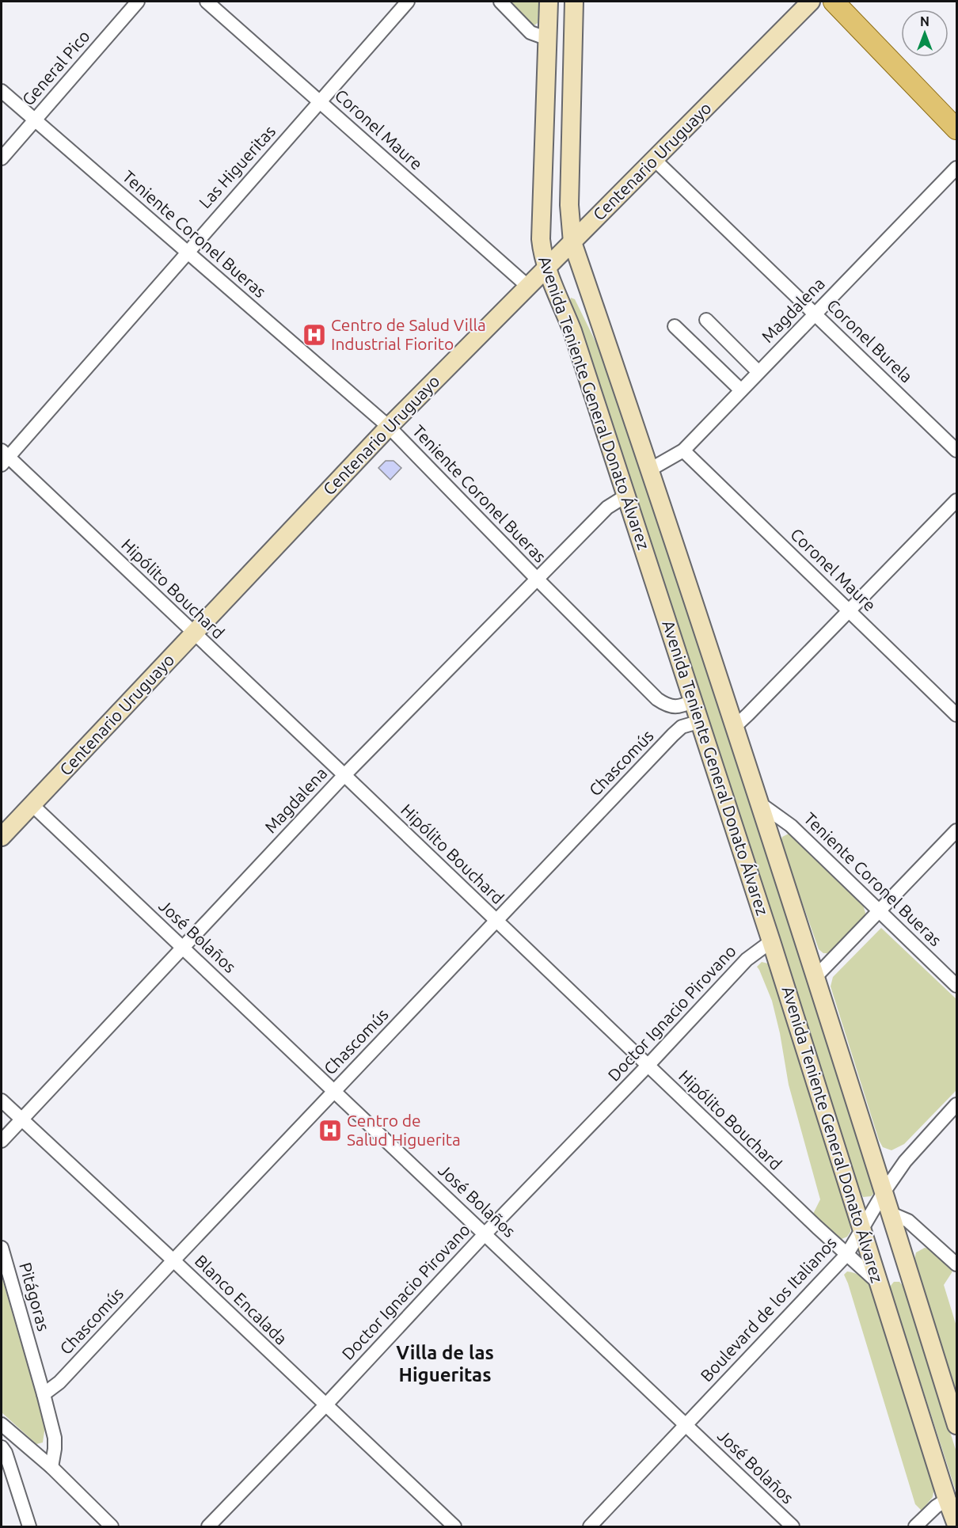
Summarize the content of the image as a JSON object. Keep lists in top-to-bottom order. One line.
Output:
{"streets":{"main road":["Centenario Uruguayo","Avenida Teniente General Donato Álvarez"],"street":["General Pico","Coronel Maure","Las Higueritas","Teniente Coronel Bueras","Magdalena","Coronel Burela","Hipólito Bouchard","Chascomús","José Bolaños","Doctor Ignacio Pirovano","Pitágoras","Blanco Encalada","Boulevard de los Italianos"]},"crossings":[["General Pico","Teniente Coronel Bueras"],["Coronel Maure","Centenario Uruguayo"],["Coronel Maure","Las Higueritas"],["Coronel Maure","Magdalena"],["Centenario Uruguayo","Teniente Coronel Bueras"],["Centenario Uruguayo","Coronel Burela"],["Centenario Uruguayo","Avenida Teniente General Donato Álvarez"],["Centenario Uruguayo","Hipólito Bouchard"],["Centenario Uruguayo","José Bolaños"],["Las Higueritas","Teniente Coronel Bueras"],["Las Higueritas","Hipólito Bouchard"],["Teniente Coronel Bueras","Magdalena"],["Teniente Coronel Bueras","Avenida Teniente General Donato Álvarez"],["Magdalena","Coronel Burela"],["Magdalena","Avenida Teniente General Donato Álvarez"],["Magdalena","Hipólito Bouchard"],["Magdalena","José Bolaños"],["Magdalena","Blanco Encalada"],["Avenida Teniente General Donato Álvarez","Hipólito Bouchard"],["Avenida Teniente General Donato Álvarez","Chascomús"],["Avenida Teniente General Donato Álvarez","Doctor Ignacio Pirovano"],["Avenida Teniente General Donato Álvarez","Boulevard de los Italianos"],["Hipólito Bouchard","Chascomús"],["Hipólito Bouchard","Doctor Ignacio Pirovano"],["Hipólito Bouchard","Boulevard de los Italianos"],["Chascomús","José Bolaños"],["Chascomús","Pitágoras"],["Chascomús","Blanco Encalada"],["José Bolaños","Doctor Ignacio Pirovano"],["José Bolaños","Boulevard de los Italianos"],["Doctor Ignacio Pirovano","Blanco Encalada"]],"districts":["Villa de las Higueritas"],"places":{"hospital":["Centro de Salud Villa Industrial Fiorito","Centro de Salud Higuerita"]},"north":"top"}
